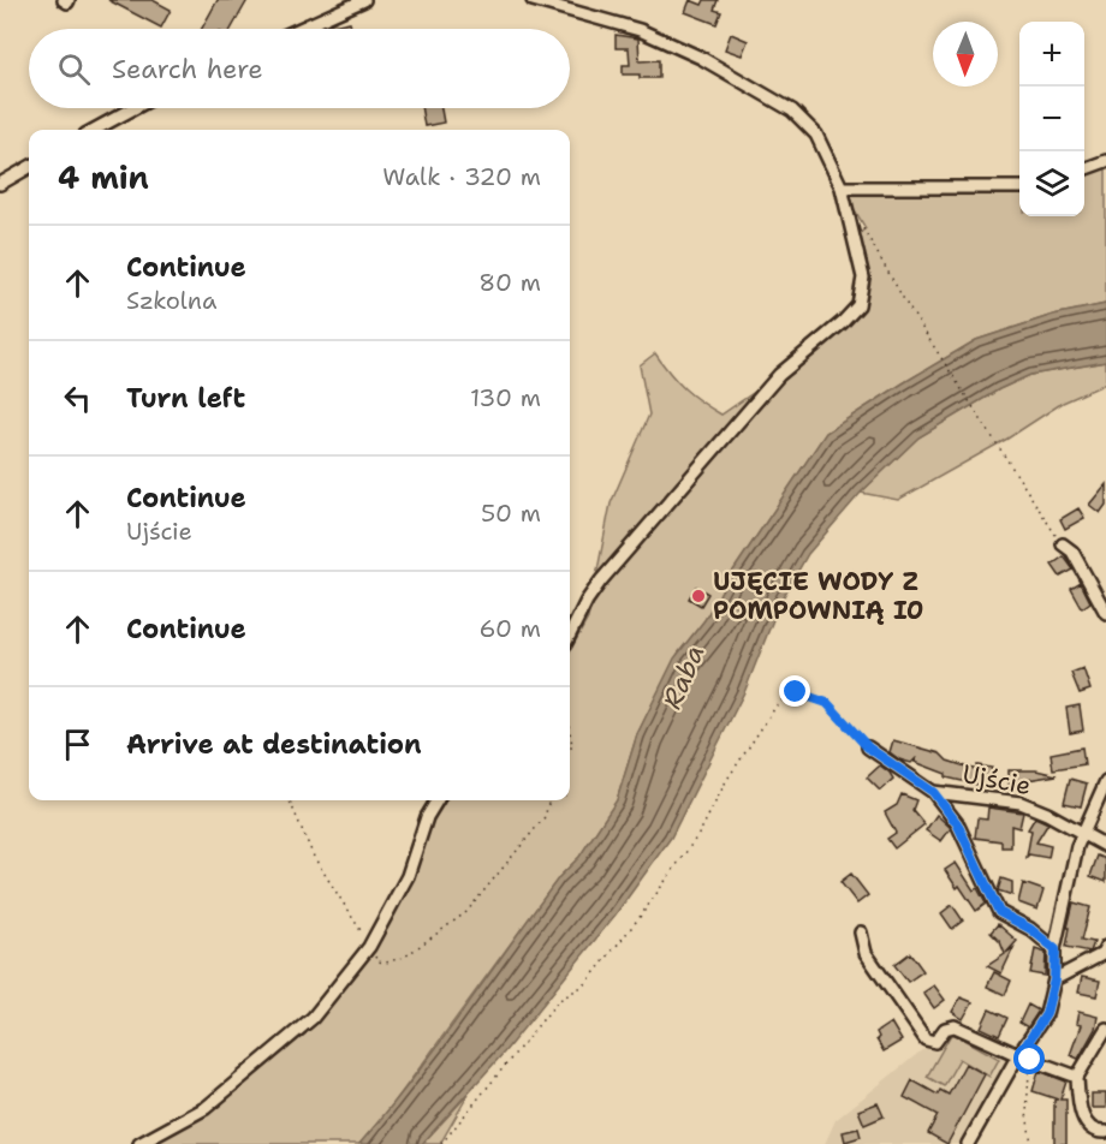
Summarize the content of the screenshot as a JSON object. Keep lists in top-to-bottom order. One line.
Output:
{"streets":{"street":["Ujście"]},"water":["Raba"],"places":["UJĘCIE WODY Z POMPOWNIĄ I0"],"north":"bottom","page":{"map_buttons":["+","−"],"search":"Search here","heading":["4 min","Walk · 320 m"],"list":[["Continue","Szkolna","80 m"],["Turn left","130 m"],["Continue","Ujście","50 m"],["Continue","60 m"],"Arrive at destination"]}}
